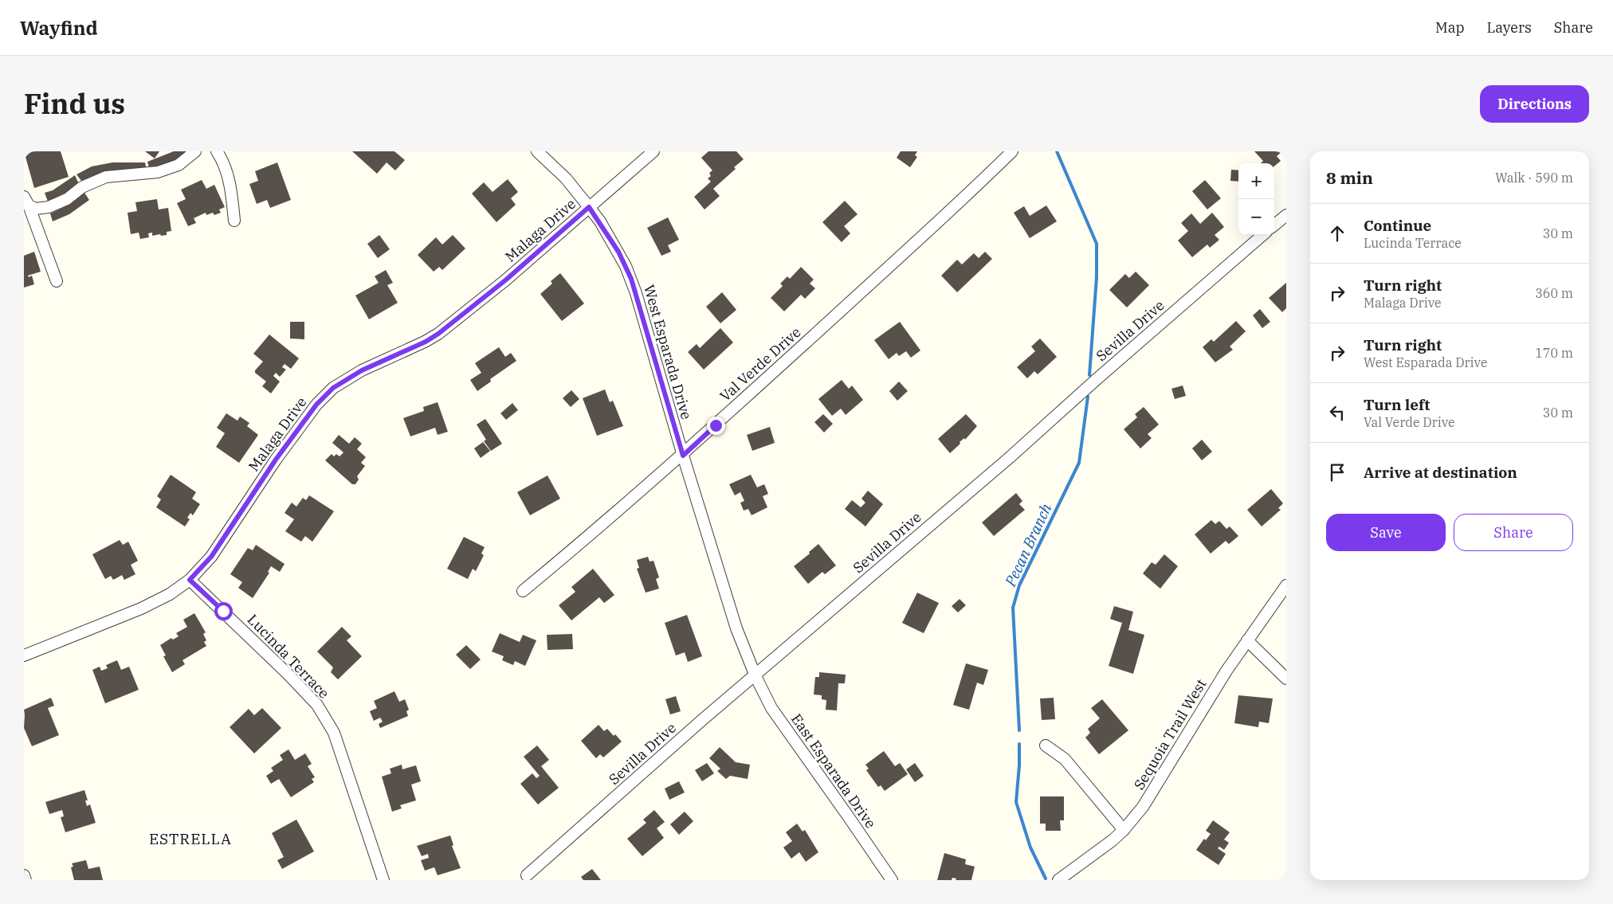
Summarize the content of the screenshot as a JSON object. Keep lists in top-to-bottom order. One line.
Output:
{"streets":{"street":["Malaga Drive","Sevilla Drive","West Esparada Drive","Val Verde Drive","Lucinda Terrace","Sequoia Trail West","East Esparada Drive"]},"crossings":[["Malaga Drive","West Esparada Drive"],["Malaga Drive","Lucinda Terrace"],["Sevilla Drive","West Esparada Drive"],["Sevilla Drive","East Esparada Drive"],["West Esparada Drive","Val Verde Drive"],["West Esparada Drive","East Esparada Drive"]],"districts":["ESTRELLA"],"water":["Pecan Branch"],"page":{"header":"Wayfind","nav":["Map","Layers","Share"],"title":"Find us","buttons":["Directions",["Save","Share"]],"heading":["8 min","Walk · 590 m"],"map_buttons":["+","−"],"list":[["Continue","Lucinda Terrace","30 m"],["Turn right","Malaga Drive","360 m"],["Turn right","West Esparada Drive","170 m"],["Turn left","Val Verde Drive","30 m"],"Arrive at destination"]}}
